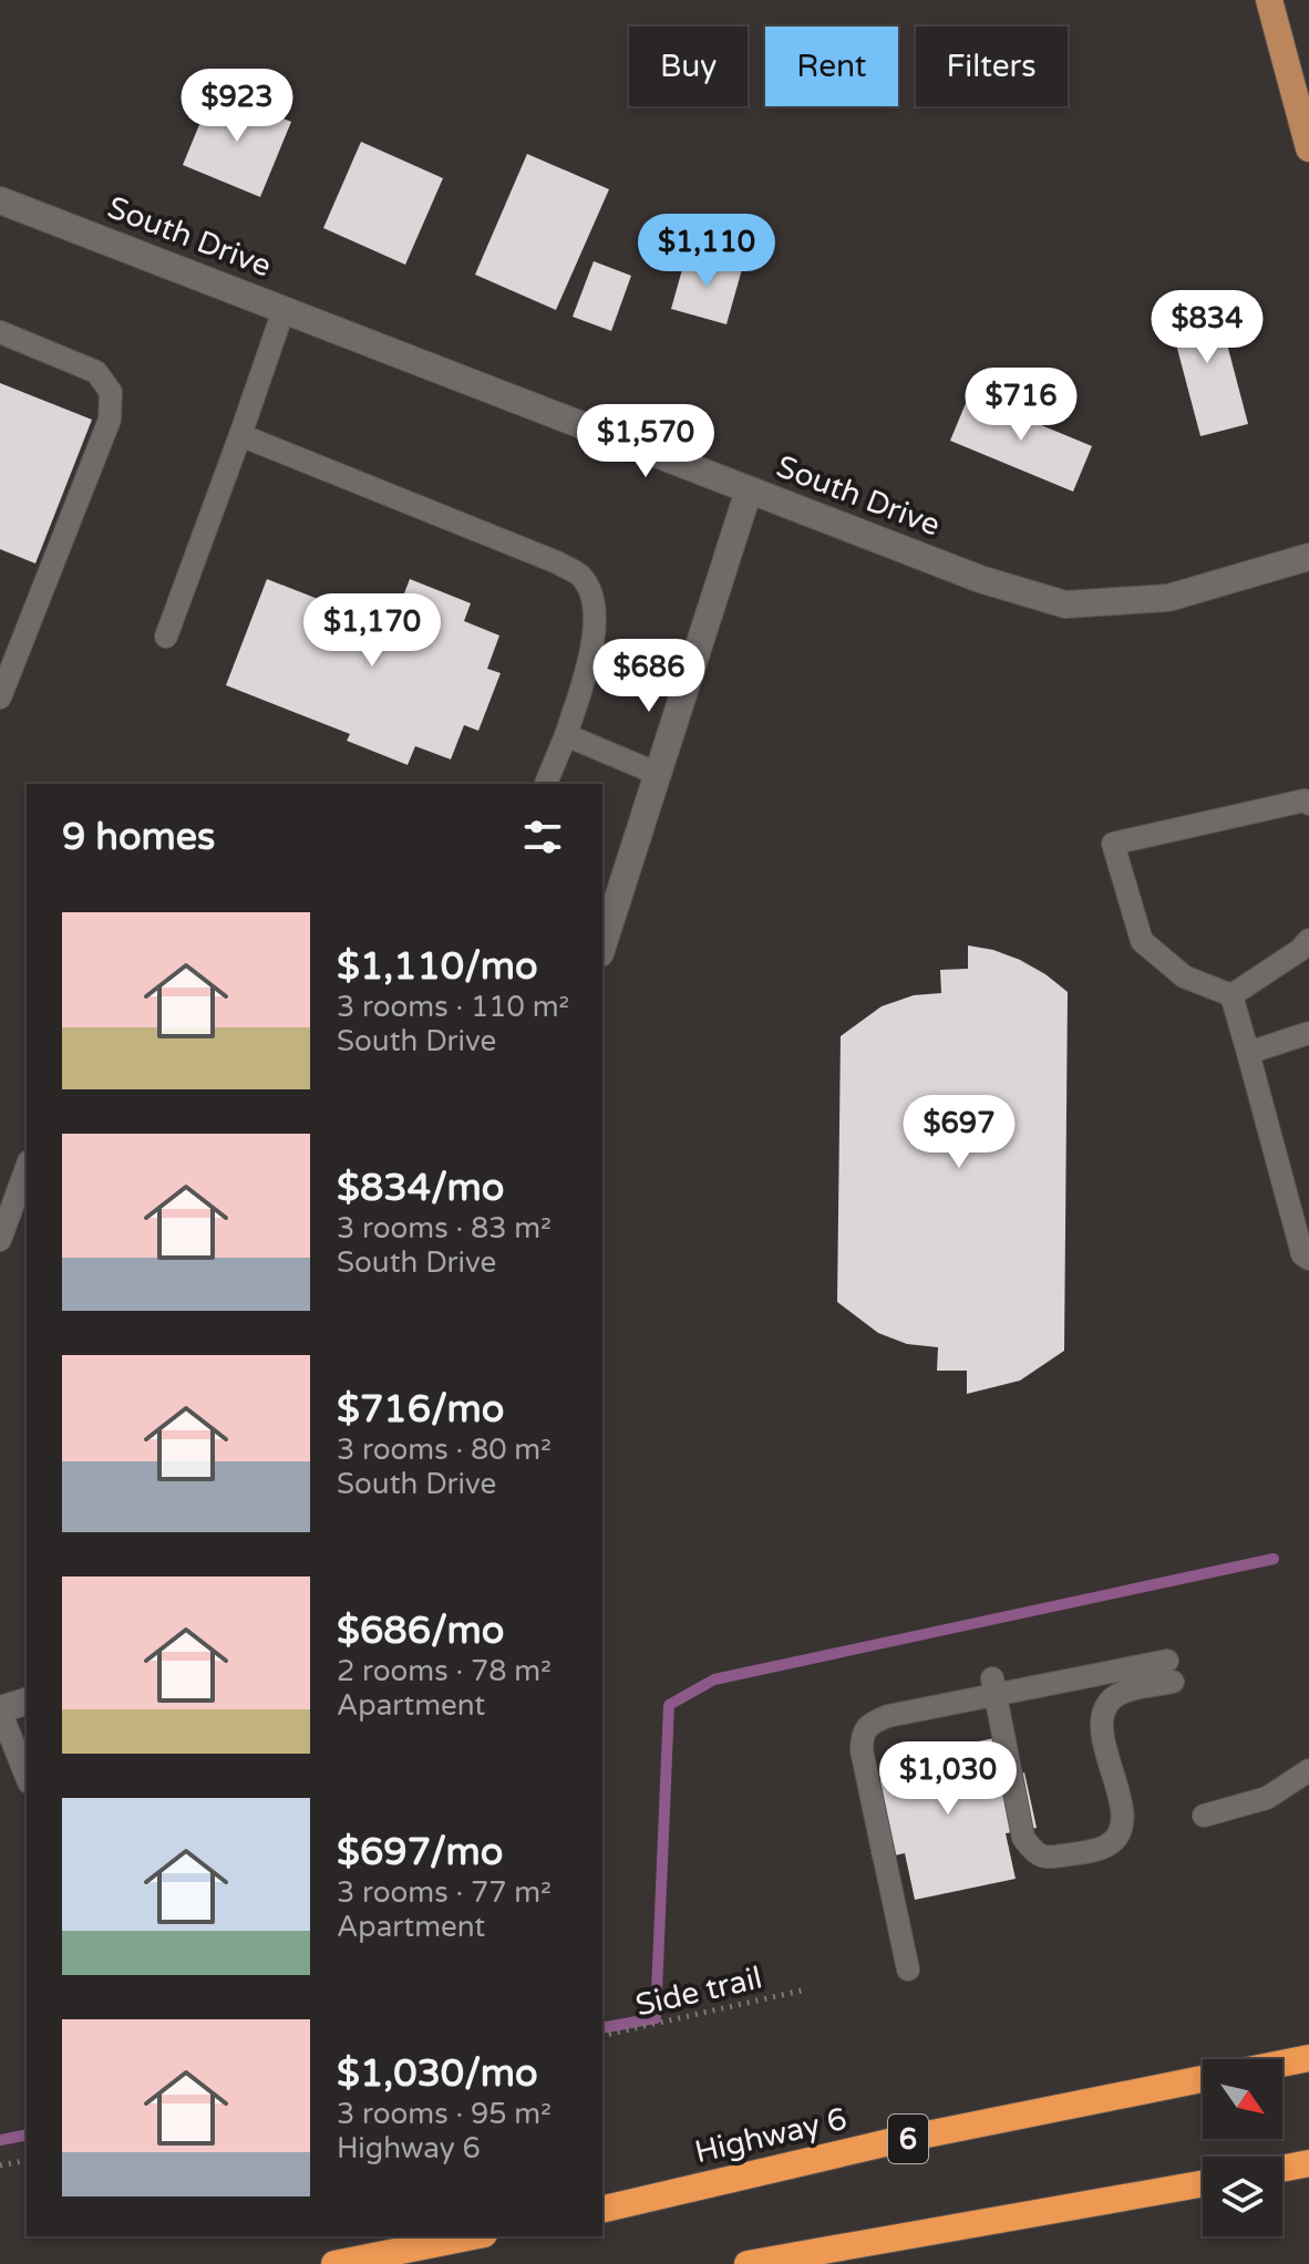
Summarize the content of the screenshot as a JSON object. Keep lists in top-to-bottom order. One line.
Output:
{"streets":{"highway":["Highway 6","6"],"street":["South Drive"],"path":["Side trail"]},"north":"bottom right","page":{"chip":["Buy","Rent","Filters"],"price":["$923","$1,110","$834","$716","$1,570","$1,170","$686","$697","$1,030"],"heading":"9 homes","list":[{"name":"$1,110/mo","note":"3 rooms · 110 m² · South Drive"},{"name":"$834/mo","note":"3 rooms · 83 m² · South Drive"},{"name":"$716/mo","note":"3 rooms · 80 m² · South Drive"},{"name":"$686/mo","note":"2 rooms · 78 m² · Apartment"},{"name":"$697/mo","note":"3 rooms · 77 m² · Apartment"},{"name":"$1,030/mo","note":"3 rooms · 95 m² · Highway 6"}]}}
